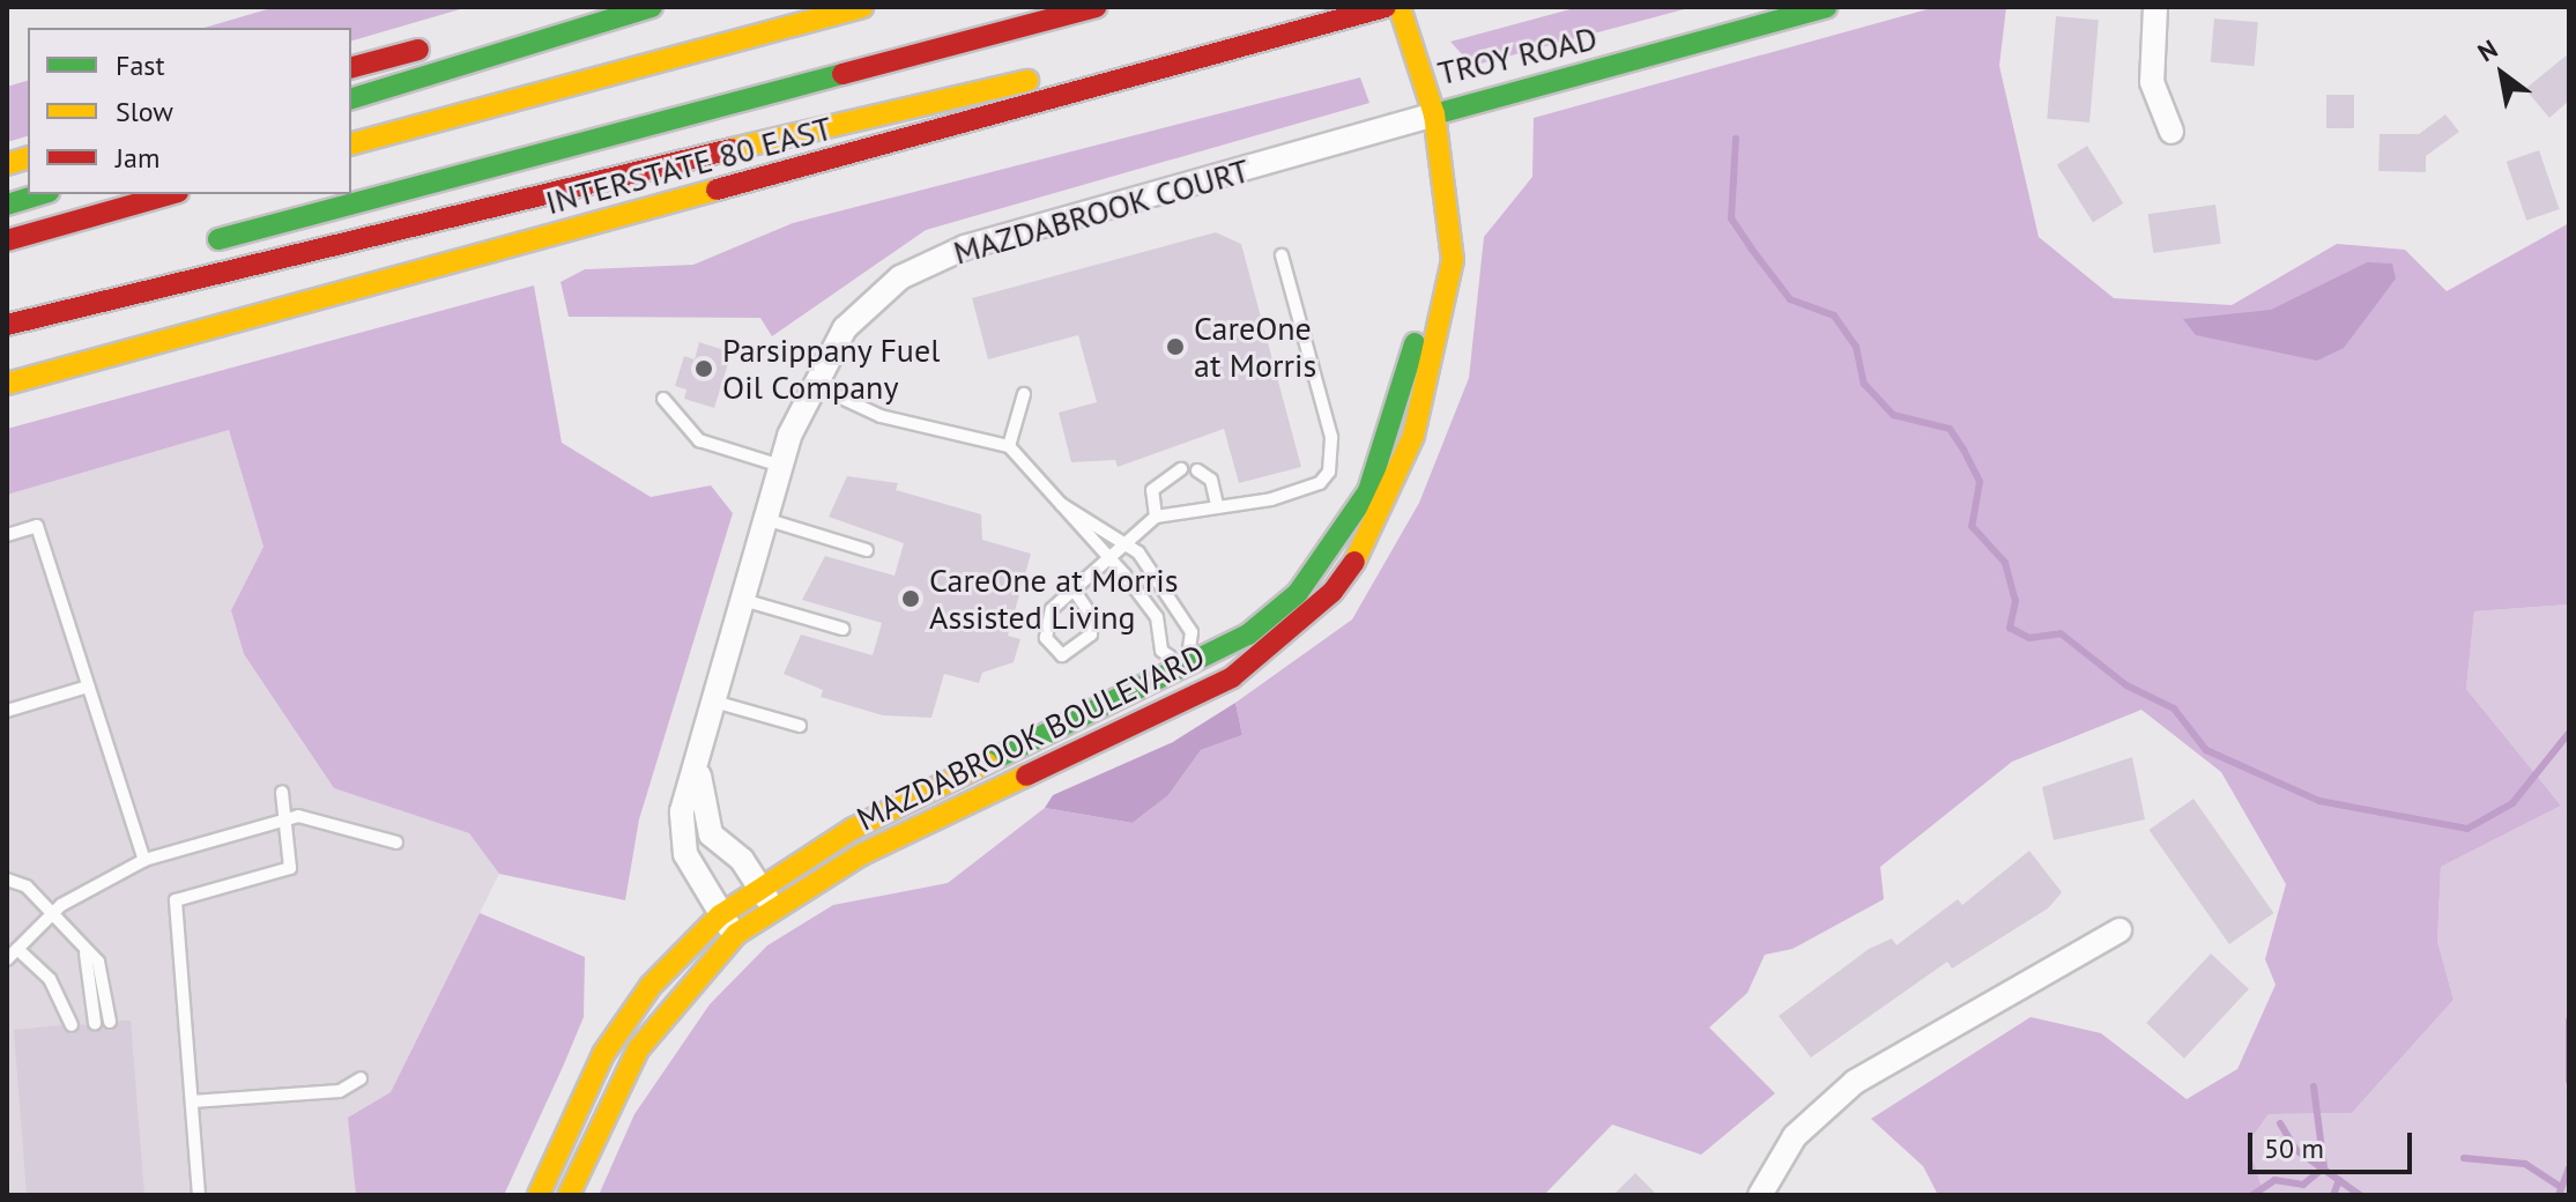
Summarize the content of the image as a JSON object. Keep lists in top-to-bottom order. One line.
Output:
{"streets":{"main road":["TROY ROAD","INTERSTATE 80 EAST","MAZDABROOK BOULEVARD"],"street":["MAZDABROOK COURT"]},"crossings":[["TROY ROAD","MAZDABROOK COURT"],["TROY ROAD","MAZDABROOK BOULEVARD"],["MAZDABROOK COURT","MAZDABROOK BOULEVARD"]],"places":["CareOne at Morris","Parsippany Fuel Oil Company","CareOne at Morris Assisted Living"],"legend":["Fast","Slow","Jam"],"scale_bar":"50 m","north":"top left"}
